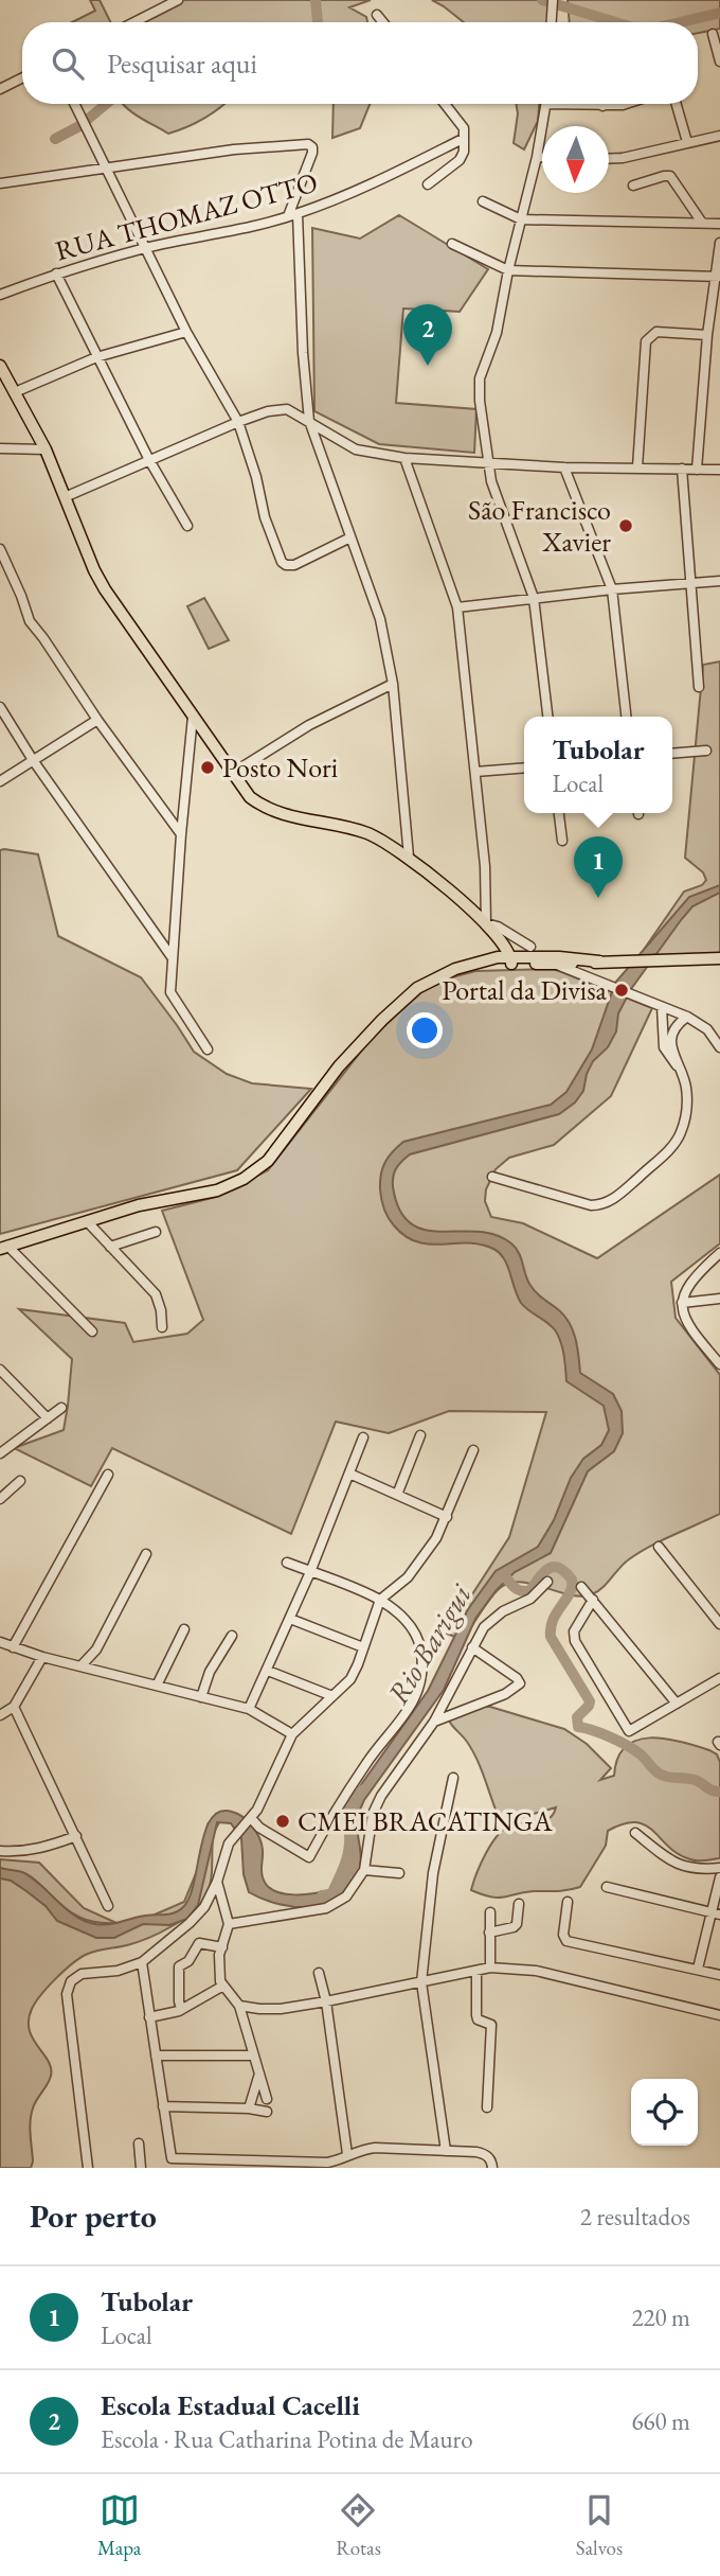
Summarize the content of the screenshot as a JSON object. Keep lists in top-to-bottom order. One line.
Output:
{"streets":{"street":["RUA THOMAZ OTTO"]},"water":["Rio Barigui"],"places":["São Francisco Xavier","Posto Nori","Portal da Divisa","CMEI BRACATINGA"],"north":"bottom","page":{"search":"Pesquisar aqui","pins":["2","1"],"popup":["Tubolar","Local"],"heading":["Por perto","2 resultados"],"list":[{"mark":"1","name":"Tubolar","note":"Local","value":"220 m"},{"mark":"2","name":"Escola Estadual Cacelli","note":"Escola · Rua Catharina Potina de Mauro","value":"660 m"}],"nav":["Mapa","Rotas","Salvos"]}}
